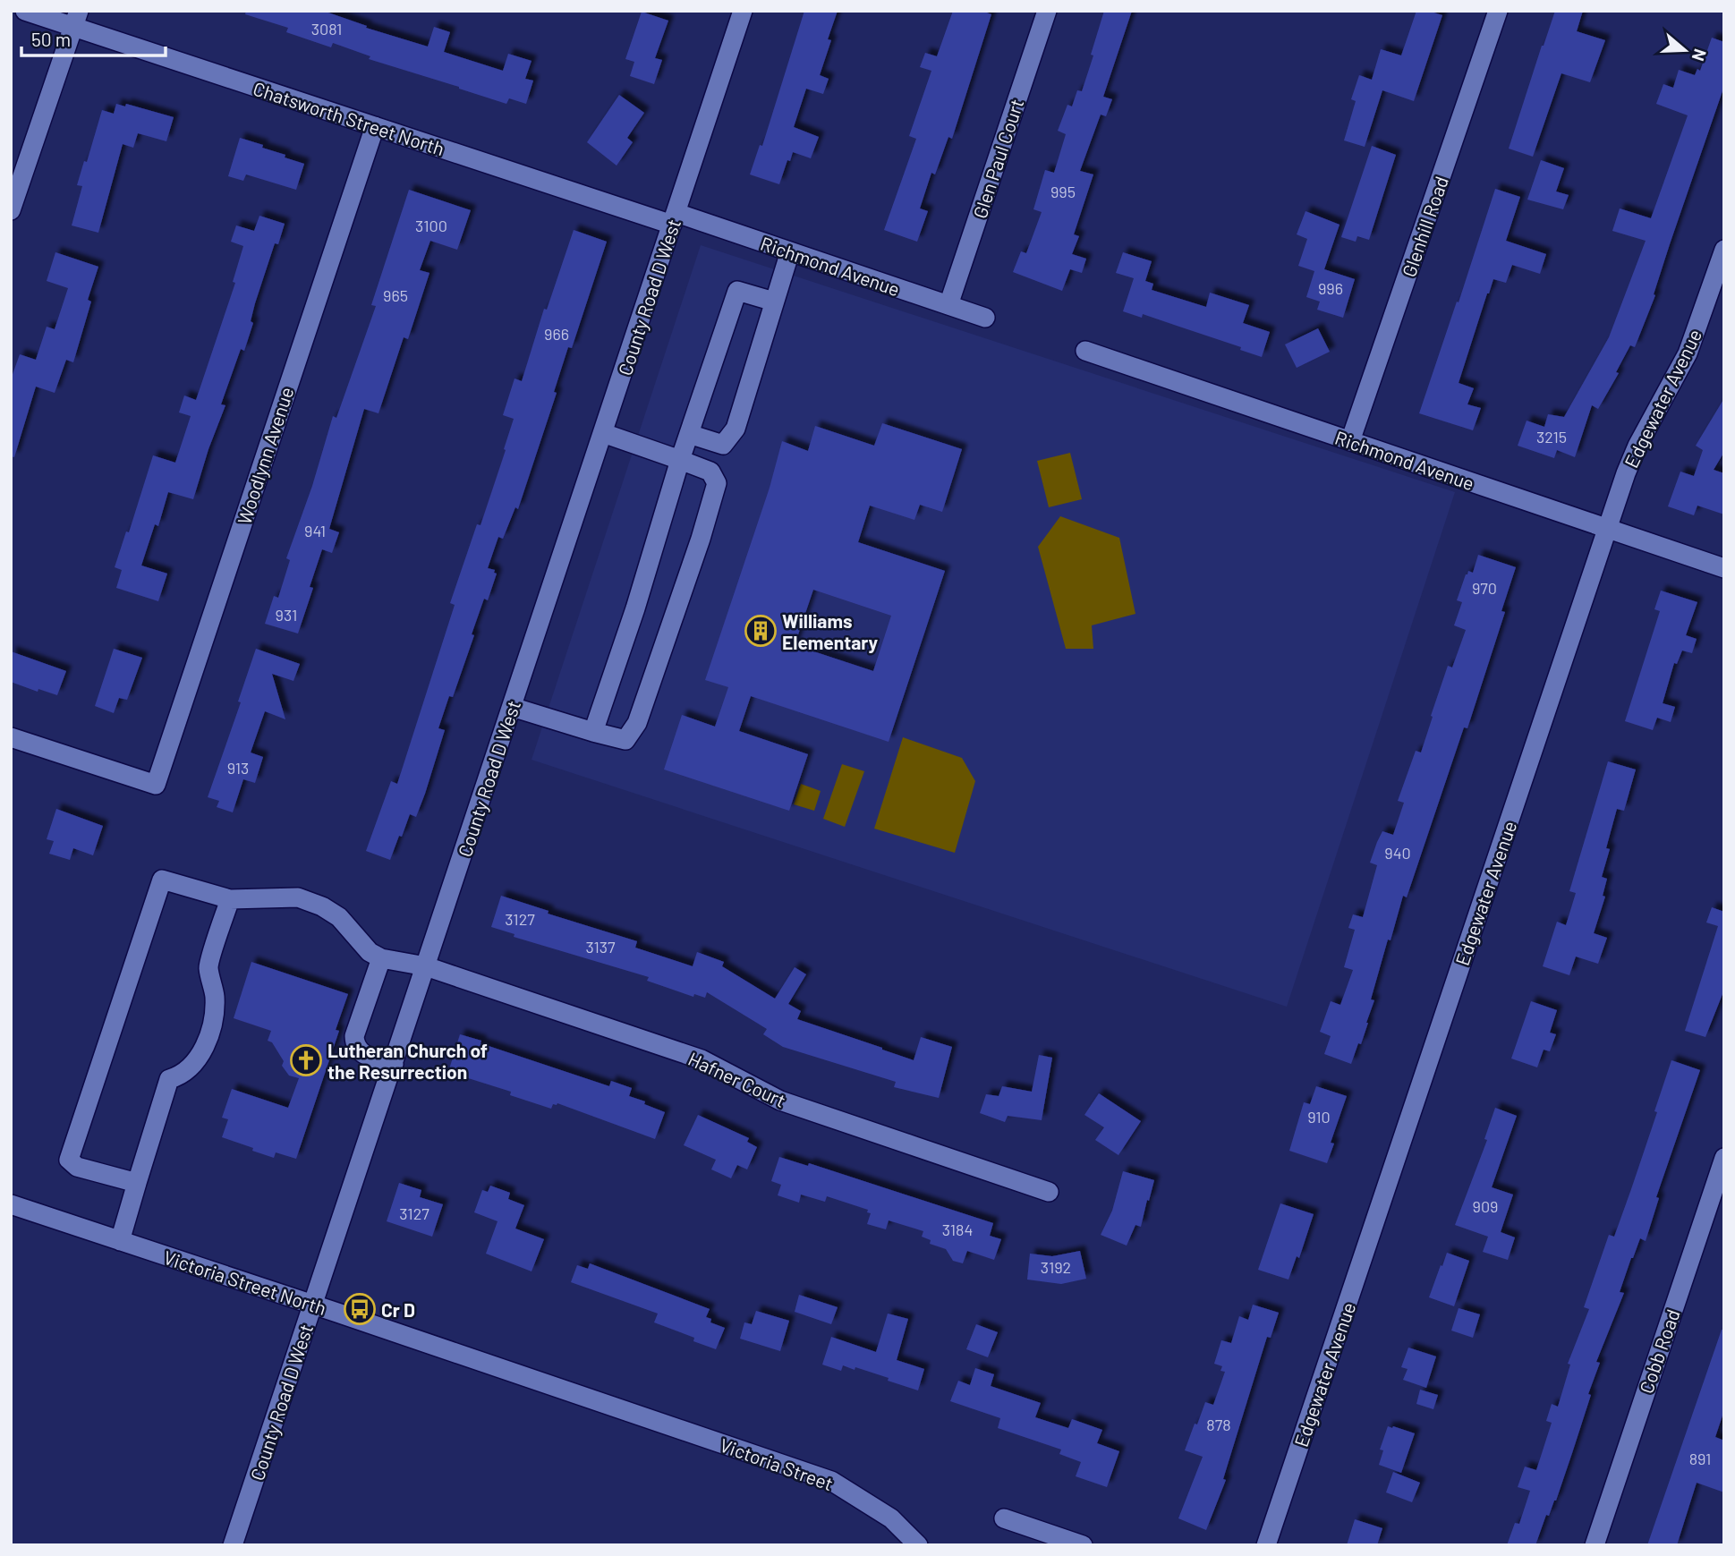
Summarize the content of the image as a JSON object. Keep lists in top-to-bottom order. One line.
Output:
{"streets":{"street":["Chatsworth Street North","Glen Paul Court","Glenhill Road","Richmond Avenue","County Road D West","Edgewater Avenue","Woodlynn Avenue","Hafner Court","Victoria Street North","Cobb Road","Victoria Street"]},"crossings":[["Chatsworth Street North","Richmond Avenue"],["Chatsworth Street North","County Road D West"],["Chatsworth Street North","Woodlynn Avenue"],["Glen Paul Court","Richmond Avenue"],["Glenhill Road","Richmond Avenue"],["Richmond Avenue","County Road D West"],["Richmond Avenue","Edgewater Avenue"],["County Road D West","Hafner Court"],["County Road D West","Victoria Street North"],["Victoria Street North","Victoria Street"]],"places":{"building":["Williams Elementary"],"church":["Lutheran Church of the Resurrection"],"bus stop":["Cr D"]},"house_numbers":["3081","995","3100","996","965","966","3215","941","970","931","913","940","3127","3137","910","909","3127","3184","3192","878","891"],"scale_bar":"50 m","north":"right"}
